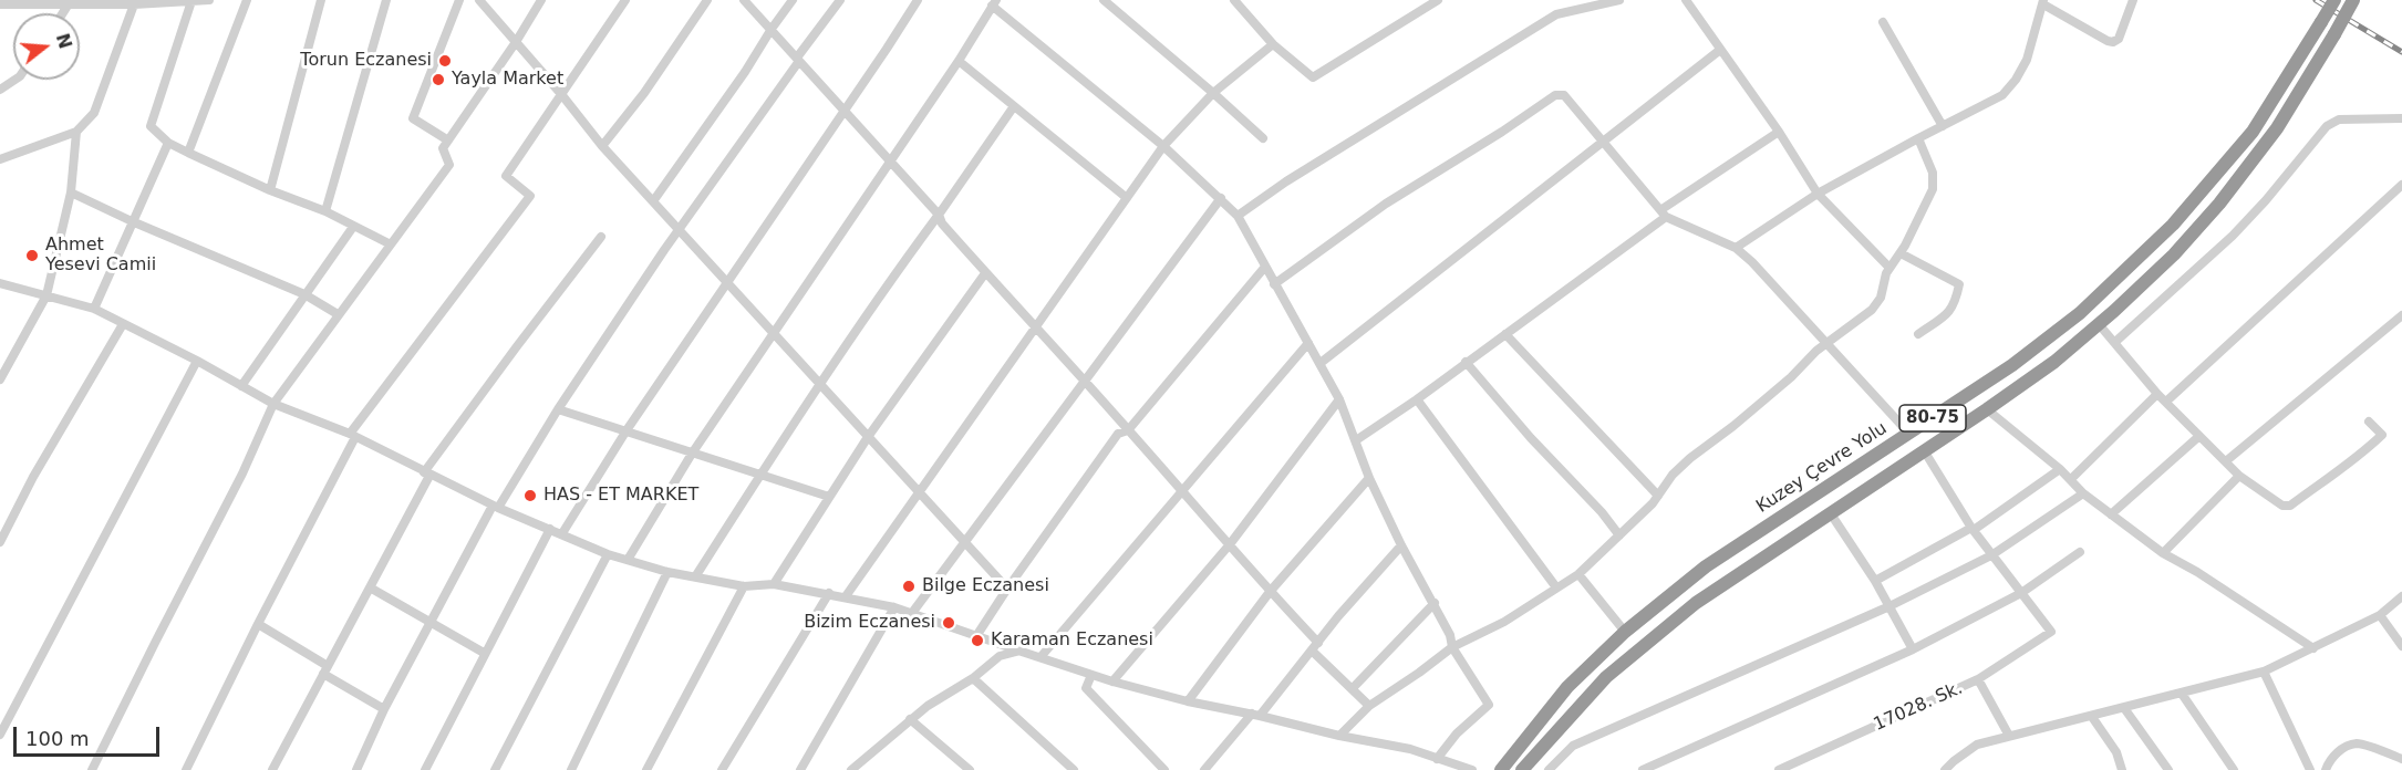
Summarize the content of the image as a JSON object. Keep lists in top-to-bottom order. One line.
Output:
{"streets":{"highway":["80-75","Kuzey Çevre Yolu"],"street":["17028. Sk."]},"places":["Torun Eczanesi","Yayla Market","Ahmet Yesevi Camii","HAS - ET MARKET","Bilge Eczanesi","Bizim Eczanesi","Karaman Eczanesi"],"scale_bar":"100 m","north":"right"}
